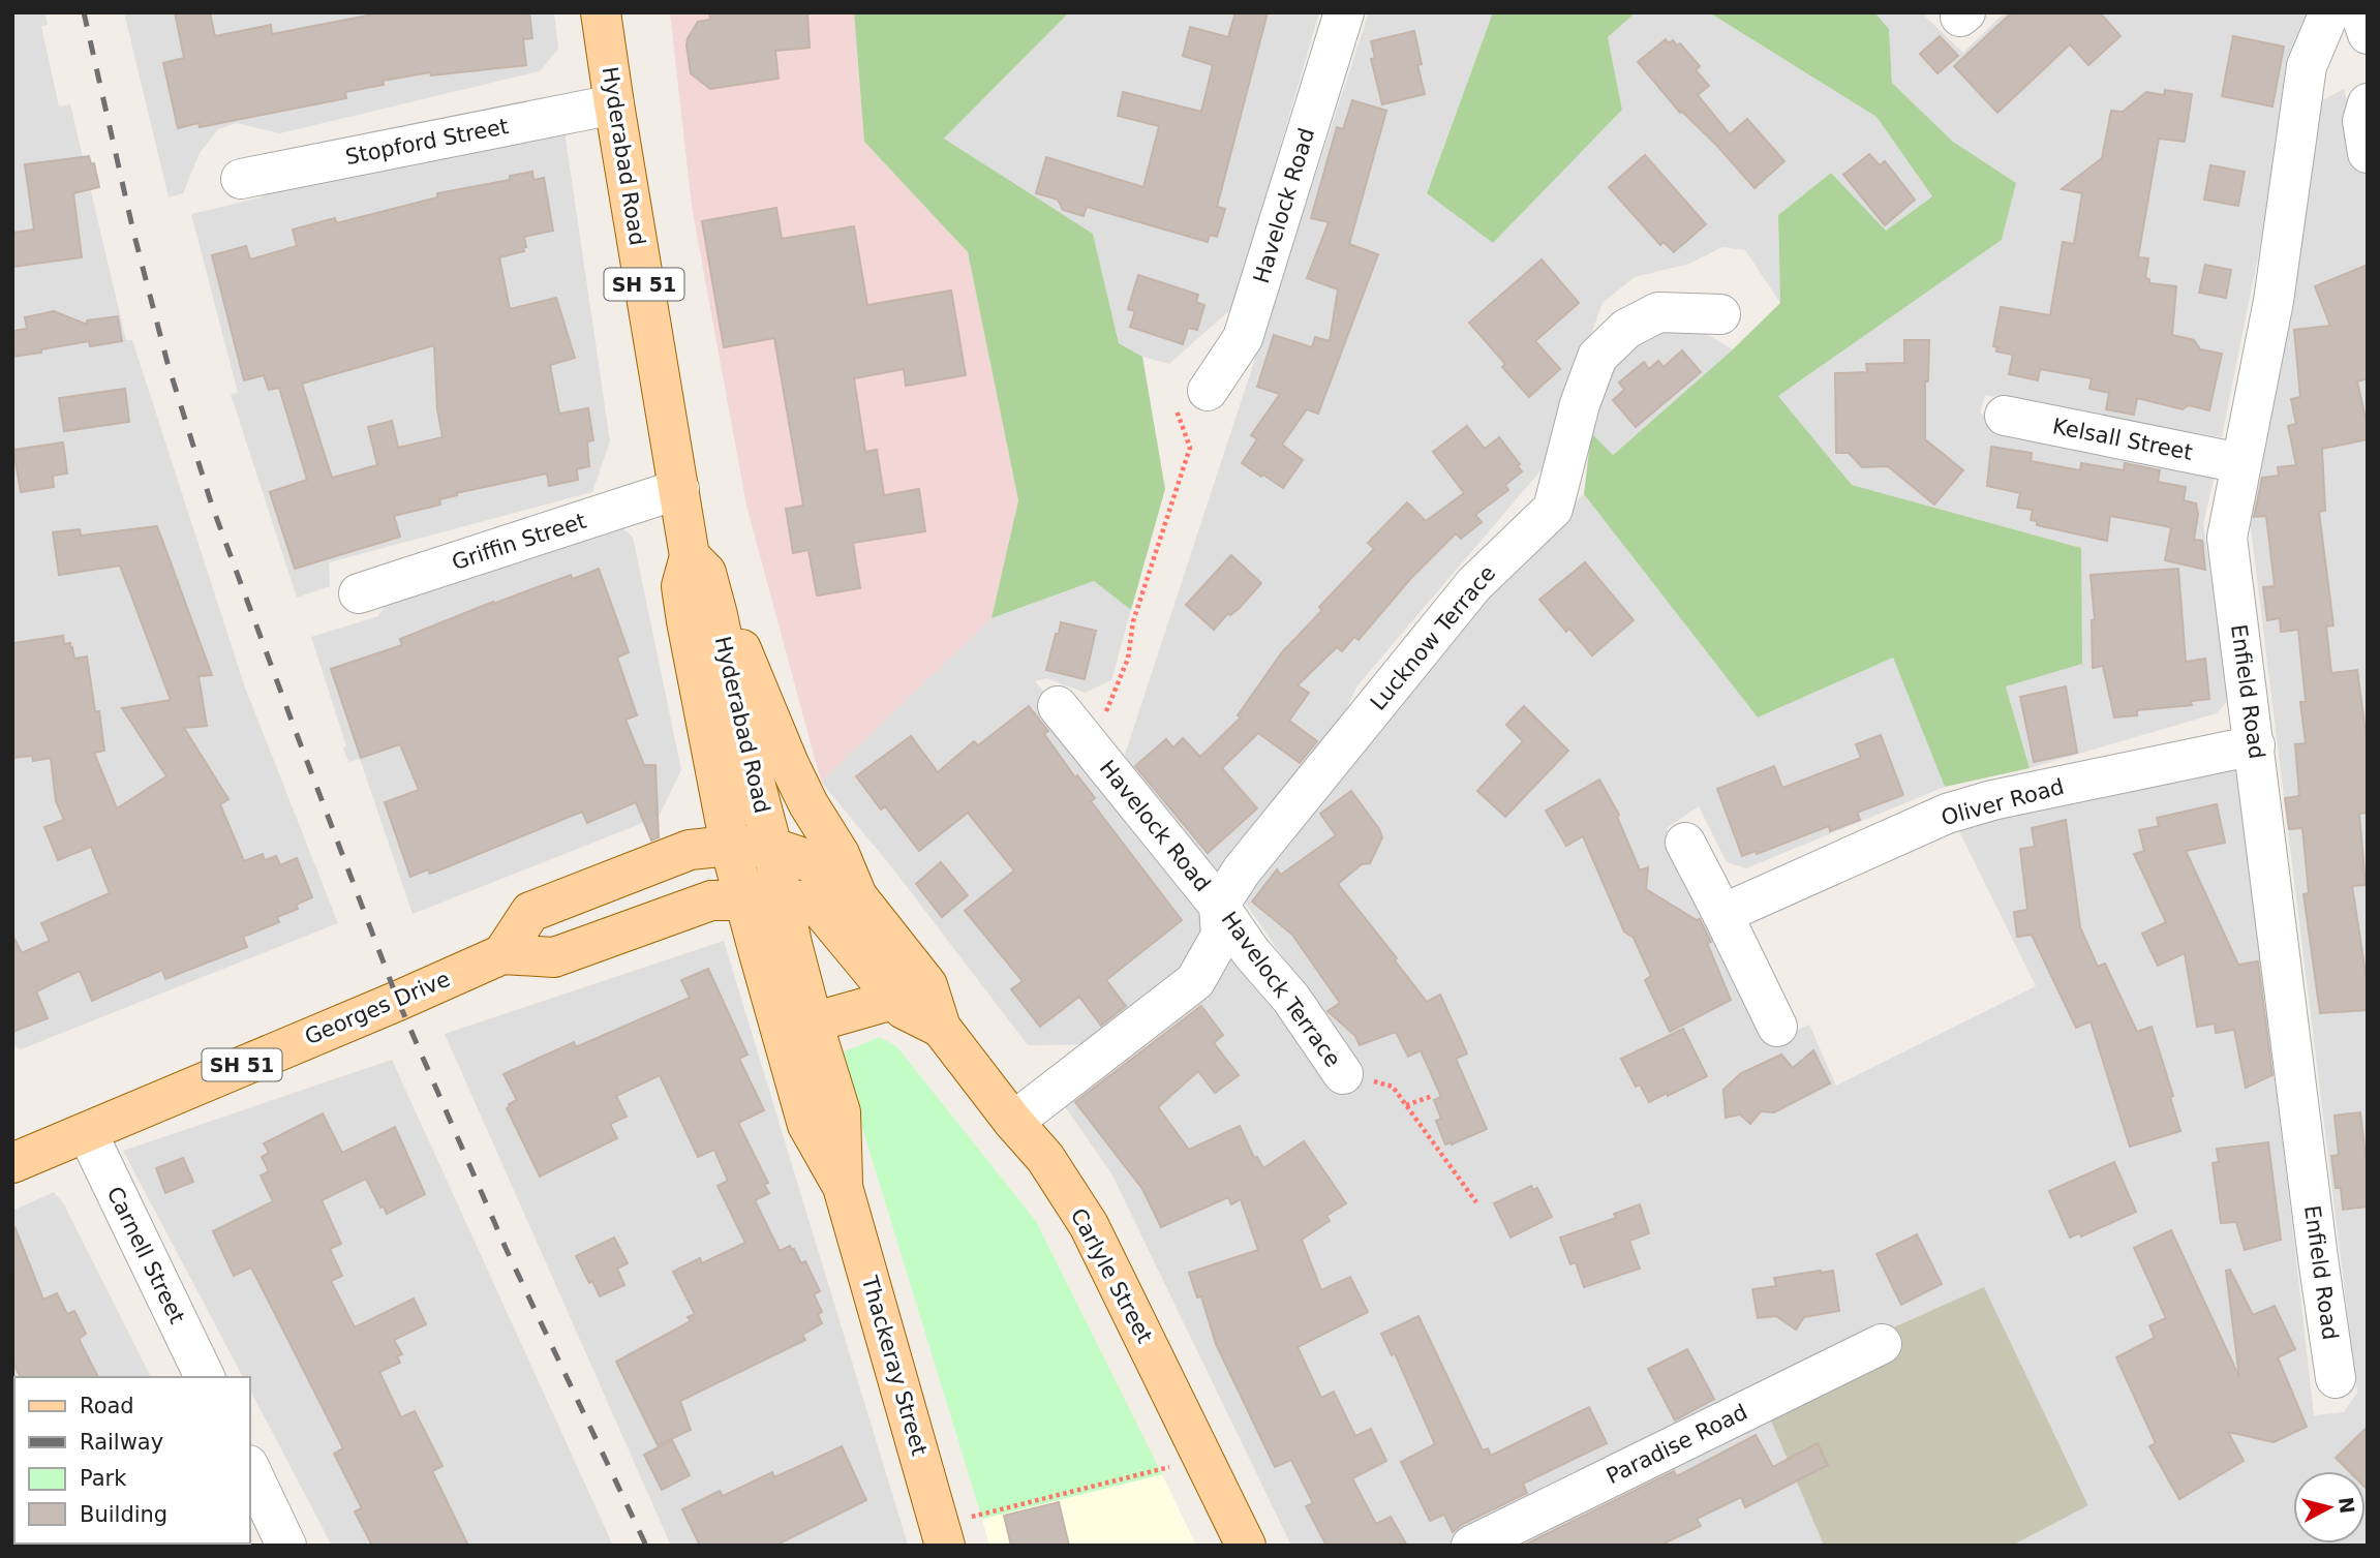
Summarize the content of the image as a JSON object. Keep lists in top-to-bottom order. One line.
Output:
{"streets":{"main road":["Hyderabad Road","SH 51","Georges Drive","Carlyle Street","Thackeray Street"],"street":["Stopford Street","Havelock Road","Kelsall Street","Griffin Street","Lucknow Terrace","Enfield Road","Oliver Road","Havelock Terrace","Carnell Street","Paradise Road"]},"crossings":[["Stopford Street","Hyderabad Road"],["Hyderabad Road","Griffin Street"],["Hyderabad Road","Georges Drive"],["Hyderabad Road","Carlyle Street"],["Hyderabad Road","Thackeray Street"],["Havelock Road","Lucknow Terrace"],["Havelock Road","Havelock Terrace"],["Havelock Road","Carlyle Street"],["Kelsall Street","Enfield Road"],["Lucknow Terrace","Havelock Terrace"],["Enfield Road","Oliver Road"],["Georges Drive","Carnell Street"],["Georges Drive","Carlyle Street"],["Georges Drive","Thackeray Street"],["Carlyle Street","Thackeray Street"]],"legend":["Road","Railway","Park","Building"],"north":"right"}
